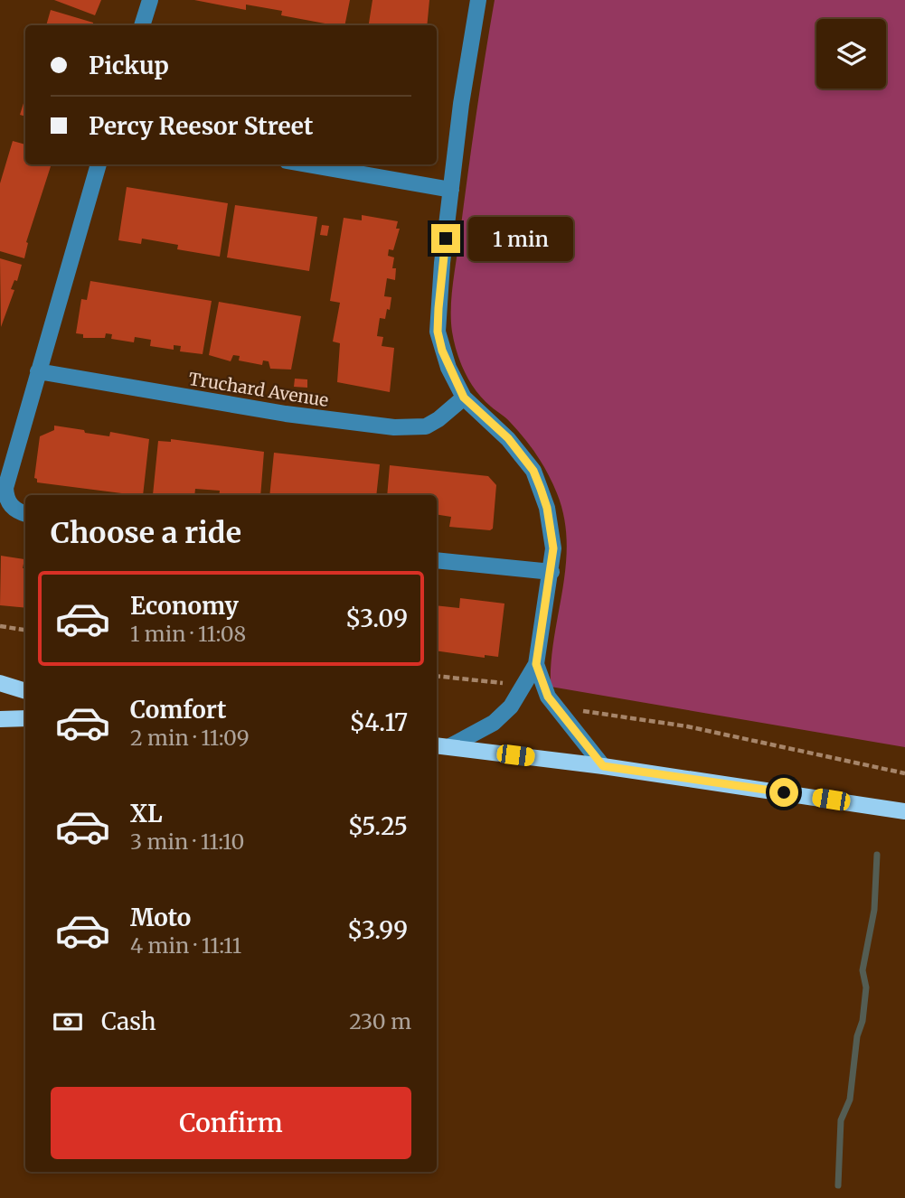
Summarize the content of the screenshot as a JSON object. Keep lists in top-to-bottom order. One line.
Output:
{"streets":{"street":["Truchard Avenue"]},"page":{"banner":["Pickup","Percy Reesor Street"],"bubble":"1 min","heading":"Choose a ride","list":[{"name":"Economy","note":"1 min · 11:08","value":"$3.09"},{"name":"Comfort","note":"2 min · 11:09","value":"$4.17"},{"name":"XL","note":"3 min · 11:10","value":"$5.25"},{"name":"Moto","note":"4 min · 11:11","value":"$3.99"}],"pay":["Cash","230 m"],"buttons":"Confirm"}}
